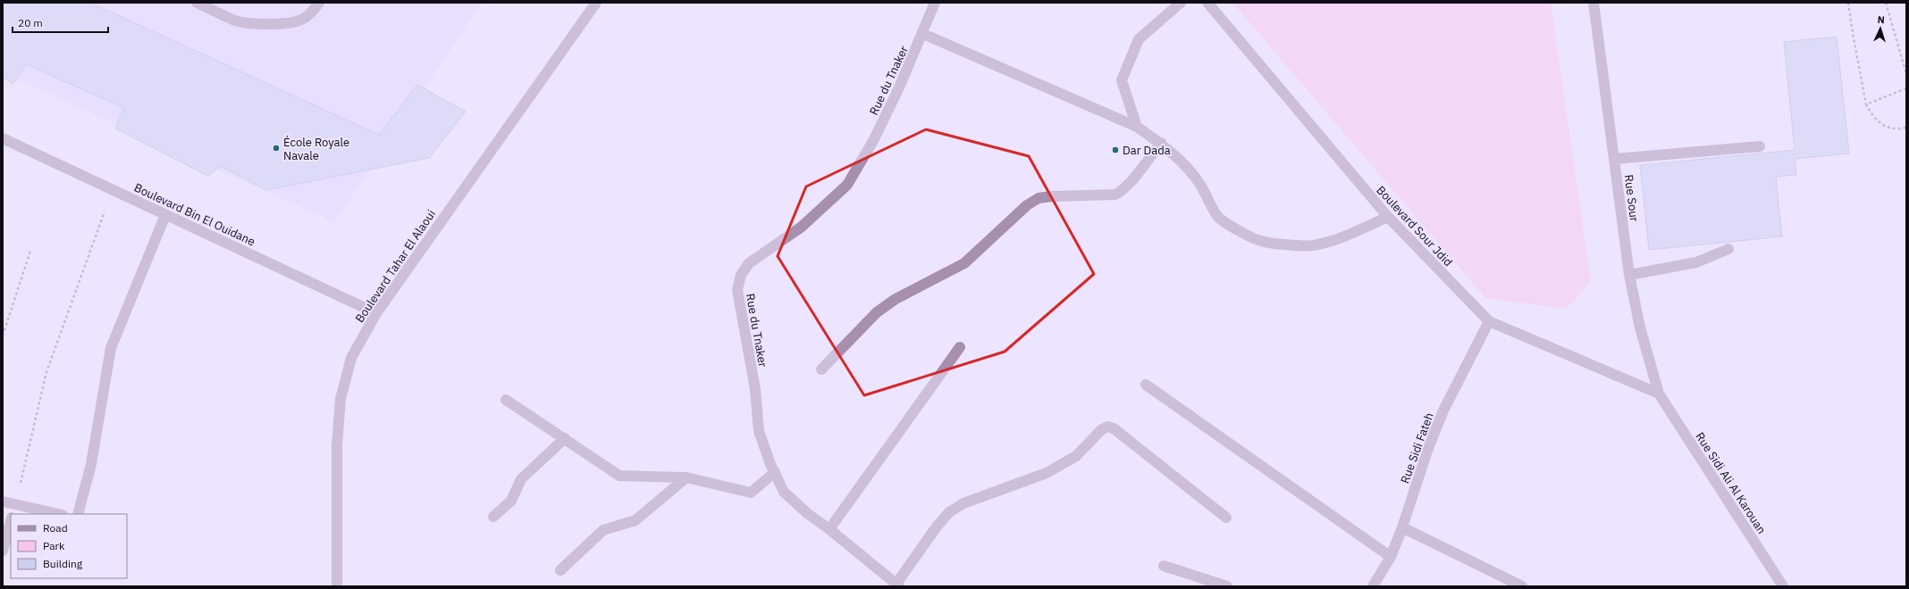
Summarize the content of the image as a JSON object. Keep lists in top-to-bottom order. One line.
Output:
{"streets":{"street":["Rue du Tnaker","Rue Sour","Boulevard Bin El Ouidane","Boulevard Sour Jdid","Boulevard Tahar El Alaoui","Rue Sidi Fateh","Rue Sidi Ali Al Karouan"]},"crossings":[["Rue Sour","Boulevard Sour Jdid"],["Rue Sour","Rue Sidi Ali Al Karouan"],["Boulevard Bin El Ouidane","Boulevard Tahar El Alaoui"],["Boulevard Sour Jdid","Rue Sidi Fateh"],["Boulevard Sour Jdid","Rue Sidi Ali Al Karouan"]],"places":["École Royale Navale","Dar Dada"],"legend":["Road","Park","Building"],"scale_bar":"20 m","north":"top"}
